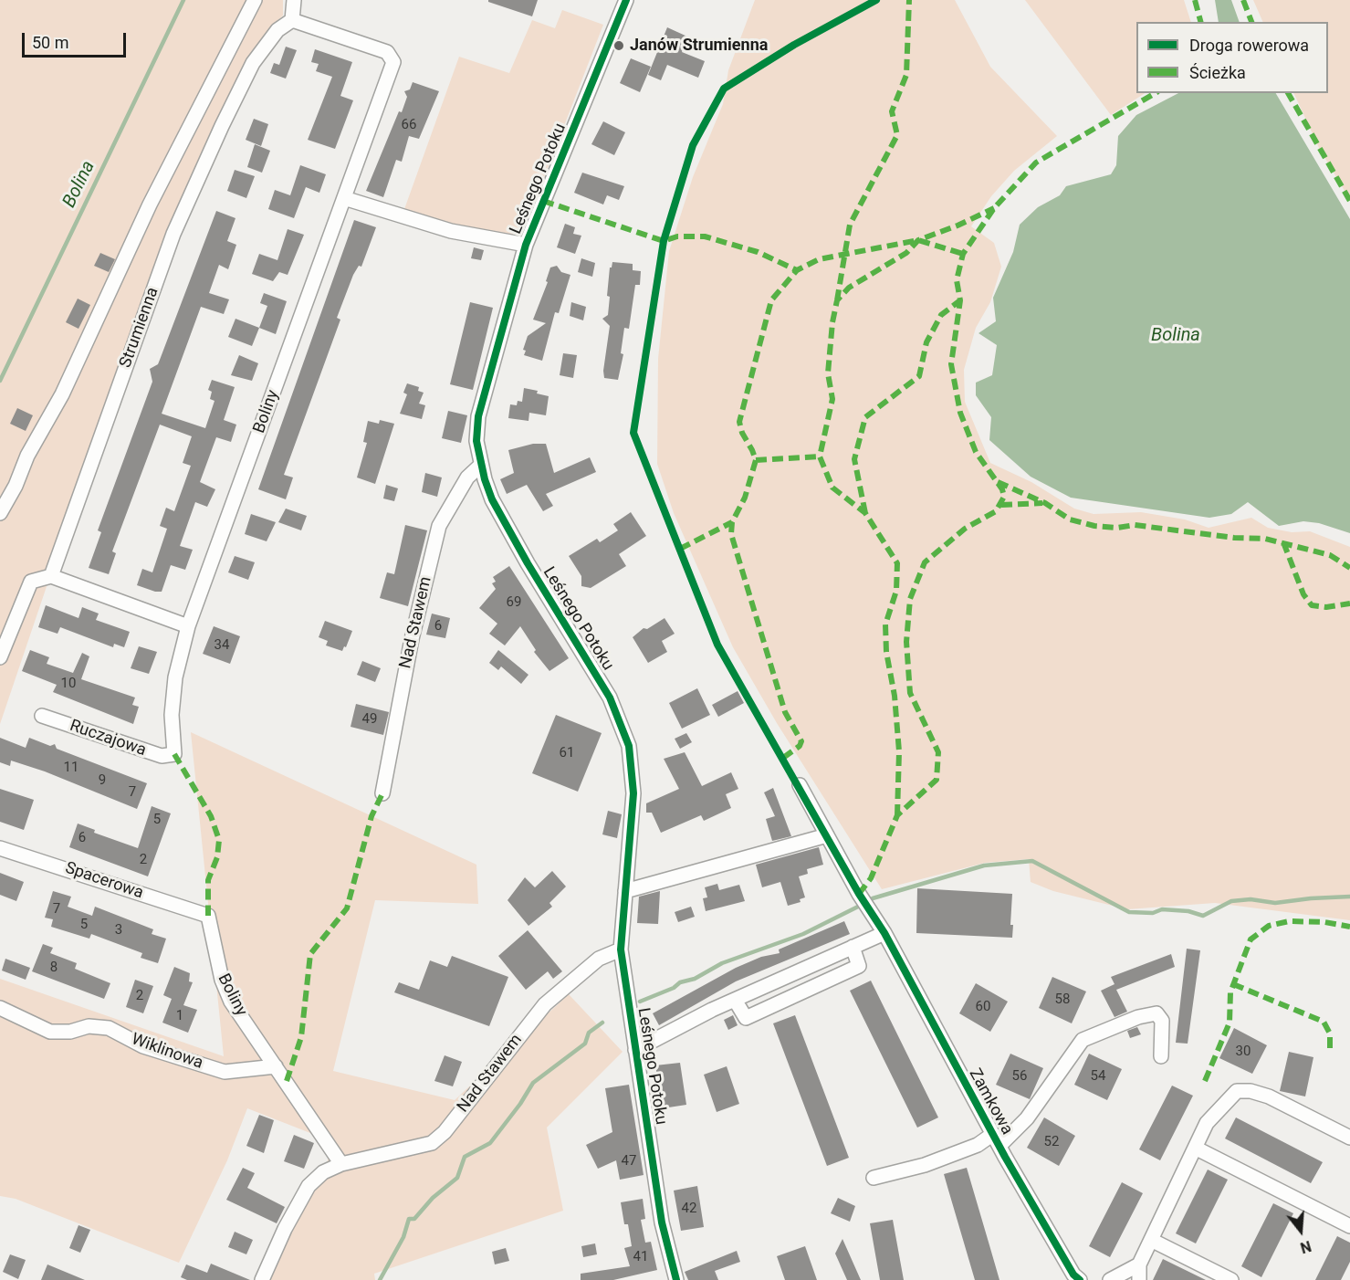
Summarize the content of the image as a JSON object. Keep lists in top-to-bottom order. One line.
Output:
{"streets":{"street":["Leśnego Potoku","Strumienna","Boliny","Nad Stawem","Ruczajowa","Spacerowa","Wiklinowa","Zamkowa"]},"crossings":[["Leśnego Potoku","Nad Stawem"],["Strumienna","Boliny"],["Boliny","Ruczajowa"],["Boliny","Spacerowa"],["Boliny","Wiklinowa"]],"water":["Bolina"],"places":["Janów Strumienna"],"house_numbers":["66","69","6","34","10","49","61","11","9","7","5","6","2","7","5","3","8","2","58","60","1","30","56","54","52","47","42","41"],"legend":["Droga rowerowa","Ścieżka"],"scale_bar":"50 m","north":"bottom"}
